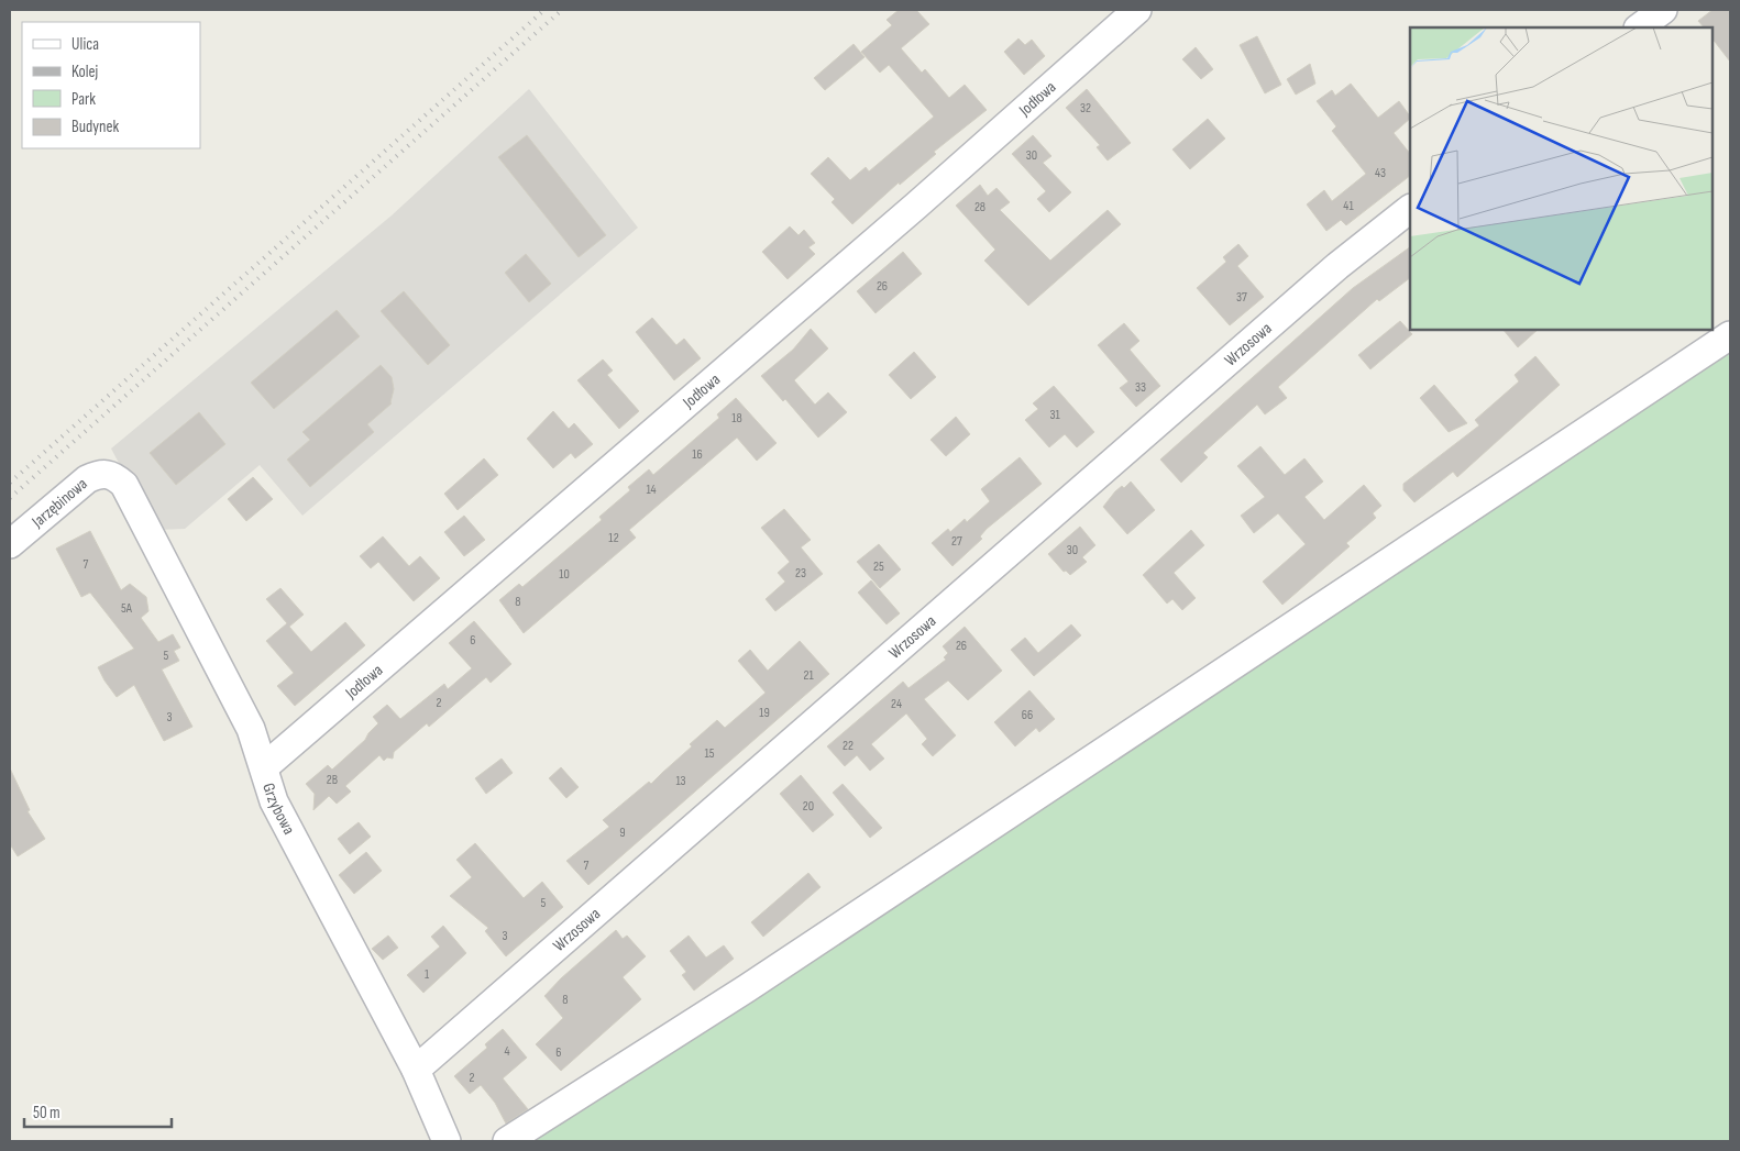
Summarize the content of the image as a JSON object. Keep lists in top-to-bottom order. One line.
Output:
{"streets":{"street":["Jodłowa","Wrzosowa","Jarzębinowa","Grzybowa"]},"crossings":[["Jodłowa","Grzybowa"],["Wrzosowa","Grzybowa"],["Jarzębinowa","Grzybowa"]],"house_numbers":["32","30","43","41","28","26","37","33","31","18","16","14","12","27","30","7","25","23","10","8","5A","6","26","5","21","2","24","19","66","3","22","15","2B","13","20","9","7","5","3","1","8","4","6","2"],"legend":["Ulica","Kolej","Park","Budynek"],"scale_bar":"50 m"}
